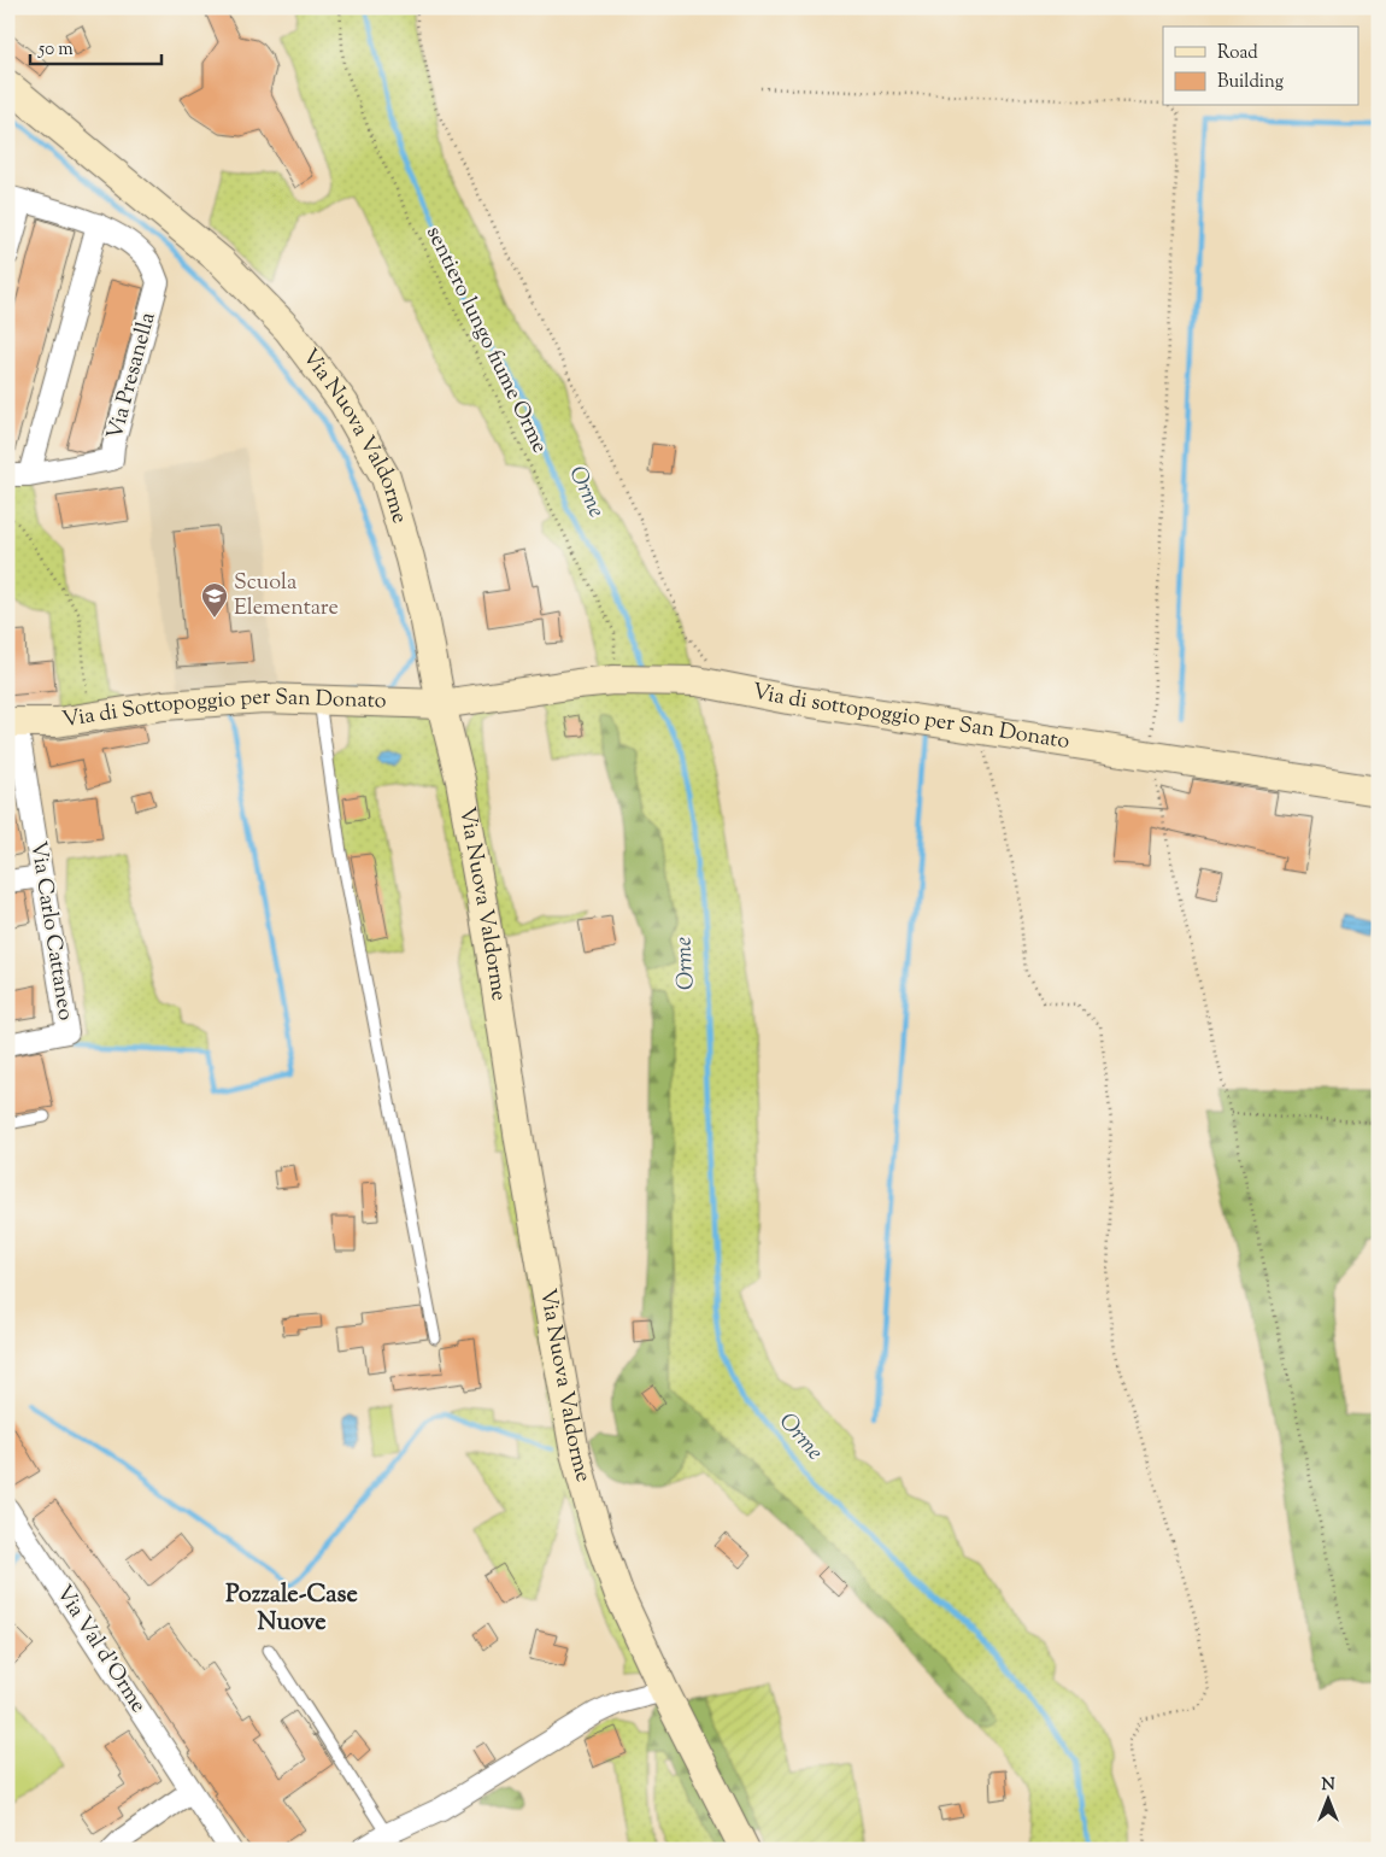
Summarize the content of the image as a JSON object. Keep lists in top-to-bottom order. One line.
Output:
{"streets":{"main road":["Via Nuova Valdorme","Via di Sottopoggio per San Donato","Via di sottopoggio per San Donato"],"street":["Via Presanella","Via Carlo Cattaneo","Via Val d'Orme"],"path":["sentiero lungo fiume Orme"]},"crossings":[["sentiero lungo fiume Orme","Via di sottopoggio per San Donato"],["Via Nuova Valdorme","Via di Sottopoggio per San Donato"],["Via Nuova Valdorme","Via di sottopoggio per San Donato"],["Via di Sottopoggio per San Donato","Via di sottopoggio per San Donato"],["Via di Sottopoggio per San Donato","Via Carlo Cattaneo"]],"districts":["Pozzale-Case Nuove"],"water":["Orme"],"places":{"school or university":["Scuola Elementare"]},"legend":["Road","Building"],"scale_bar":"50 m","north":"top"}
